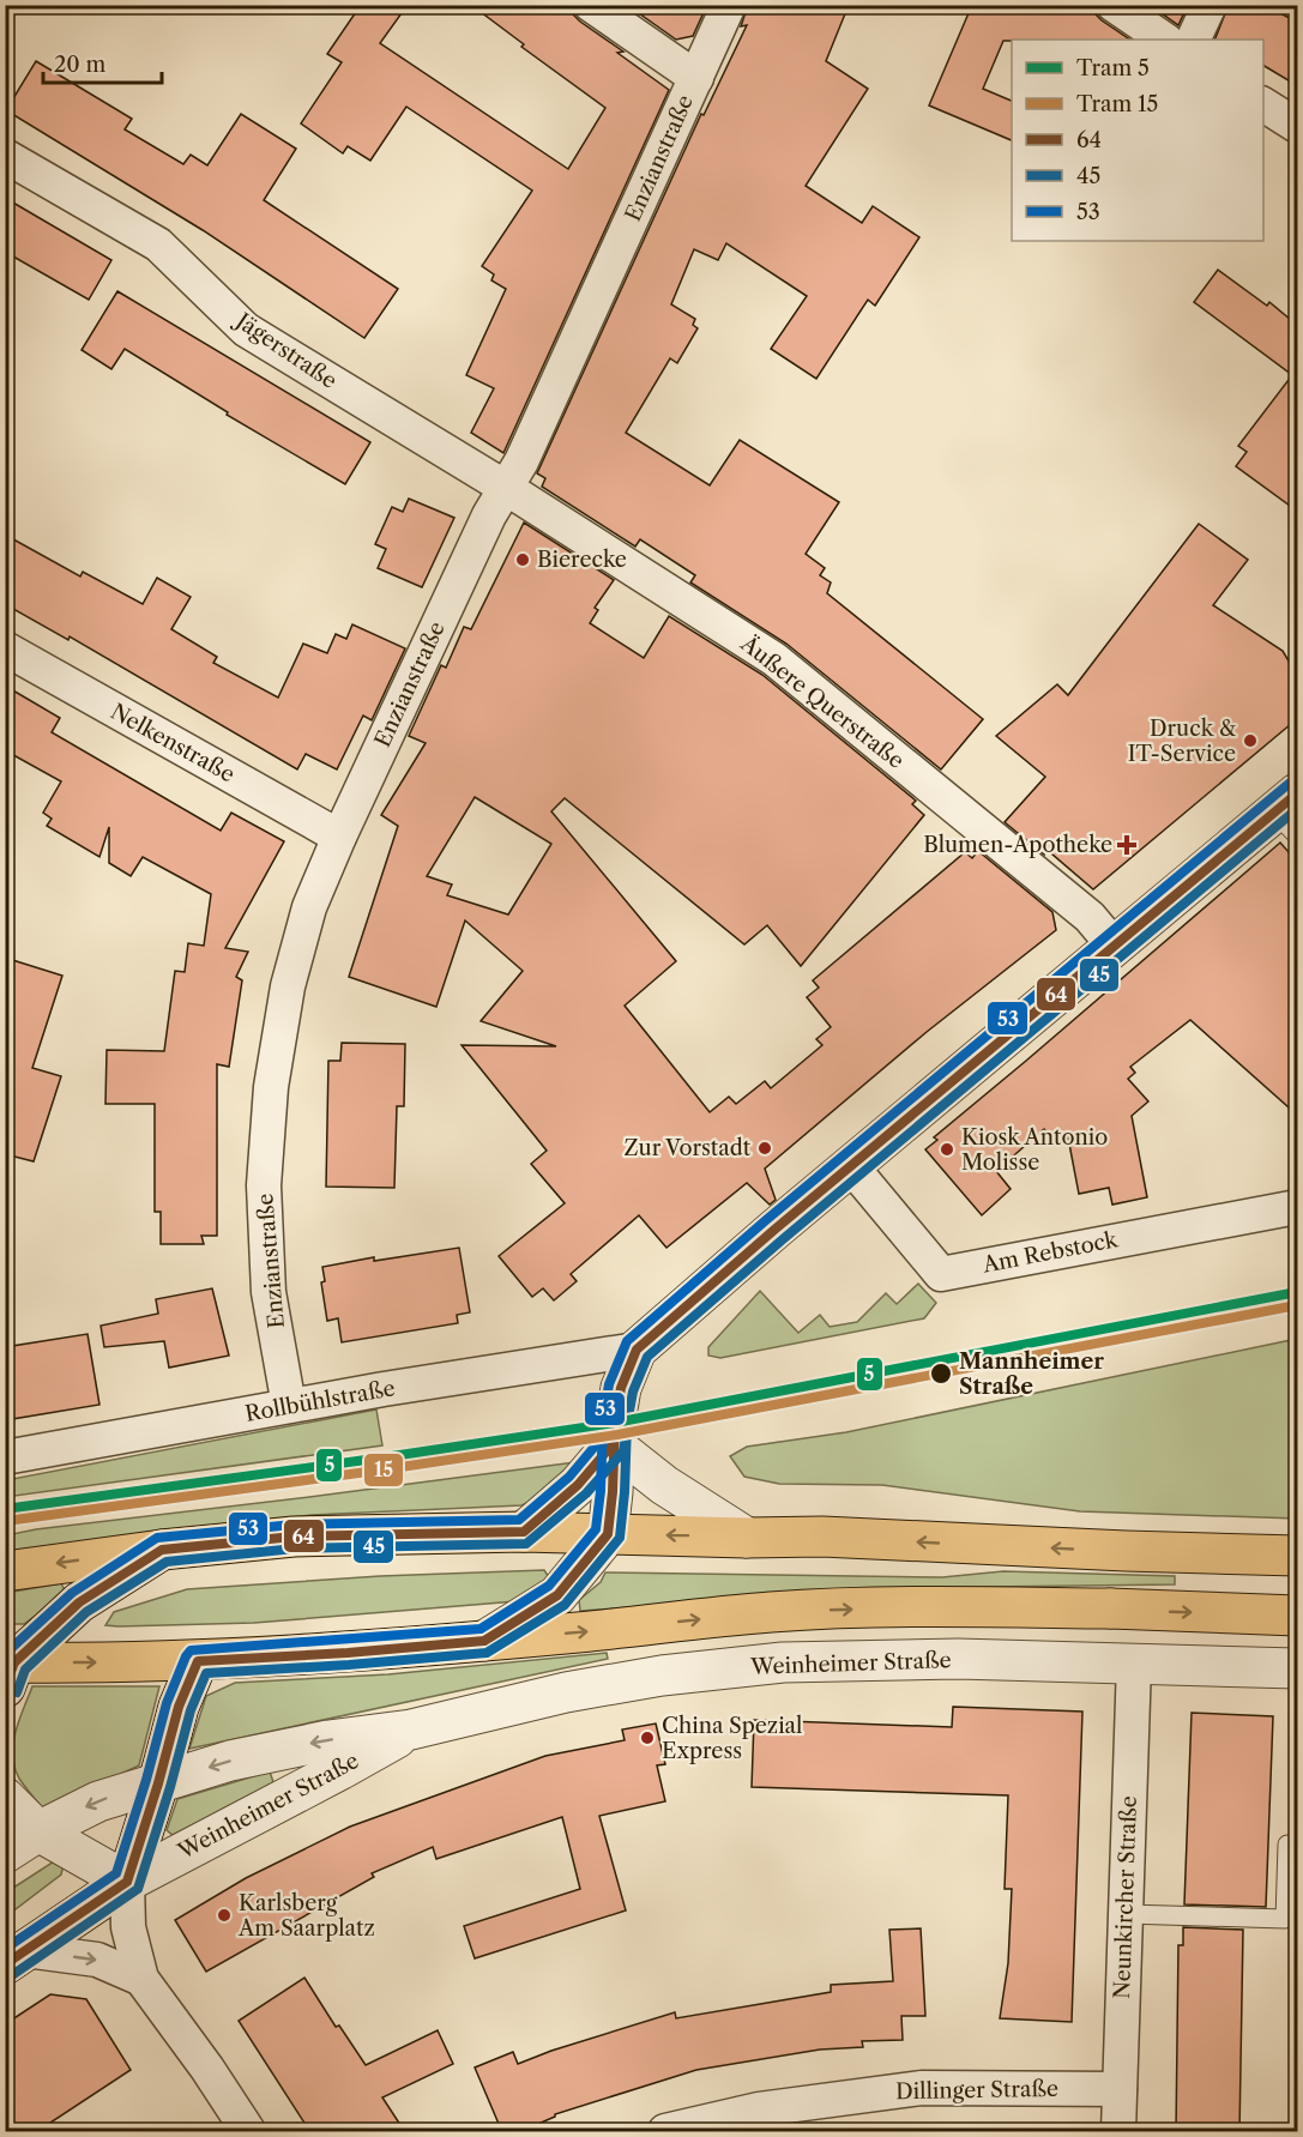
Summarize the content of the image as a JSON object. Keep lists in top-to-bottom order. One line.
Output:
{"streets":{"street":["Enzianstraße","Jägerstraße","Äußere Querstraße","Nelkenstraße","Am Rebstock","Rollbühlstraße","Weinheimer Straße","Neunkircher Straße","Dillinger Straße"]},"crossings":[["Enzianstraße","Jägerstraße"],["Enzianstraße","Äußere Querstraße"],["Enzianstraße","Nelkenstraße"],["Enzianstraße","Rollbühlstraße"],["Jägerstraße","Äußere Querstraße"],["Weinheimer Straße","Neunkircher Straße"],["Neunkircher Straße","Dillinger Straße"]],"places":{"other":["Bierecke","Druck & IT-Service","Zur Vorstadt","Kiosk Antonio Molisse","Mannheimer Straße","China Spezial Express","Karlsberg Am Saarplatz"],"health":["Blumen-Apotheke"]},"lines":["transit line 53","transit line 64","transit line 45","tram line 5","tram line 15"],"legend":["Tram 5","Tram 15","64","45","53"],"scale_bar":"20 m"}
